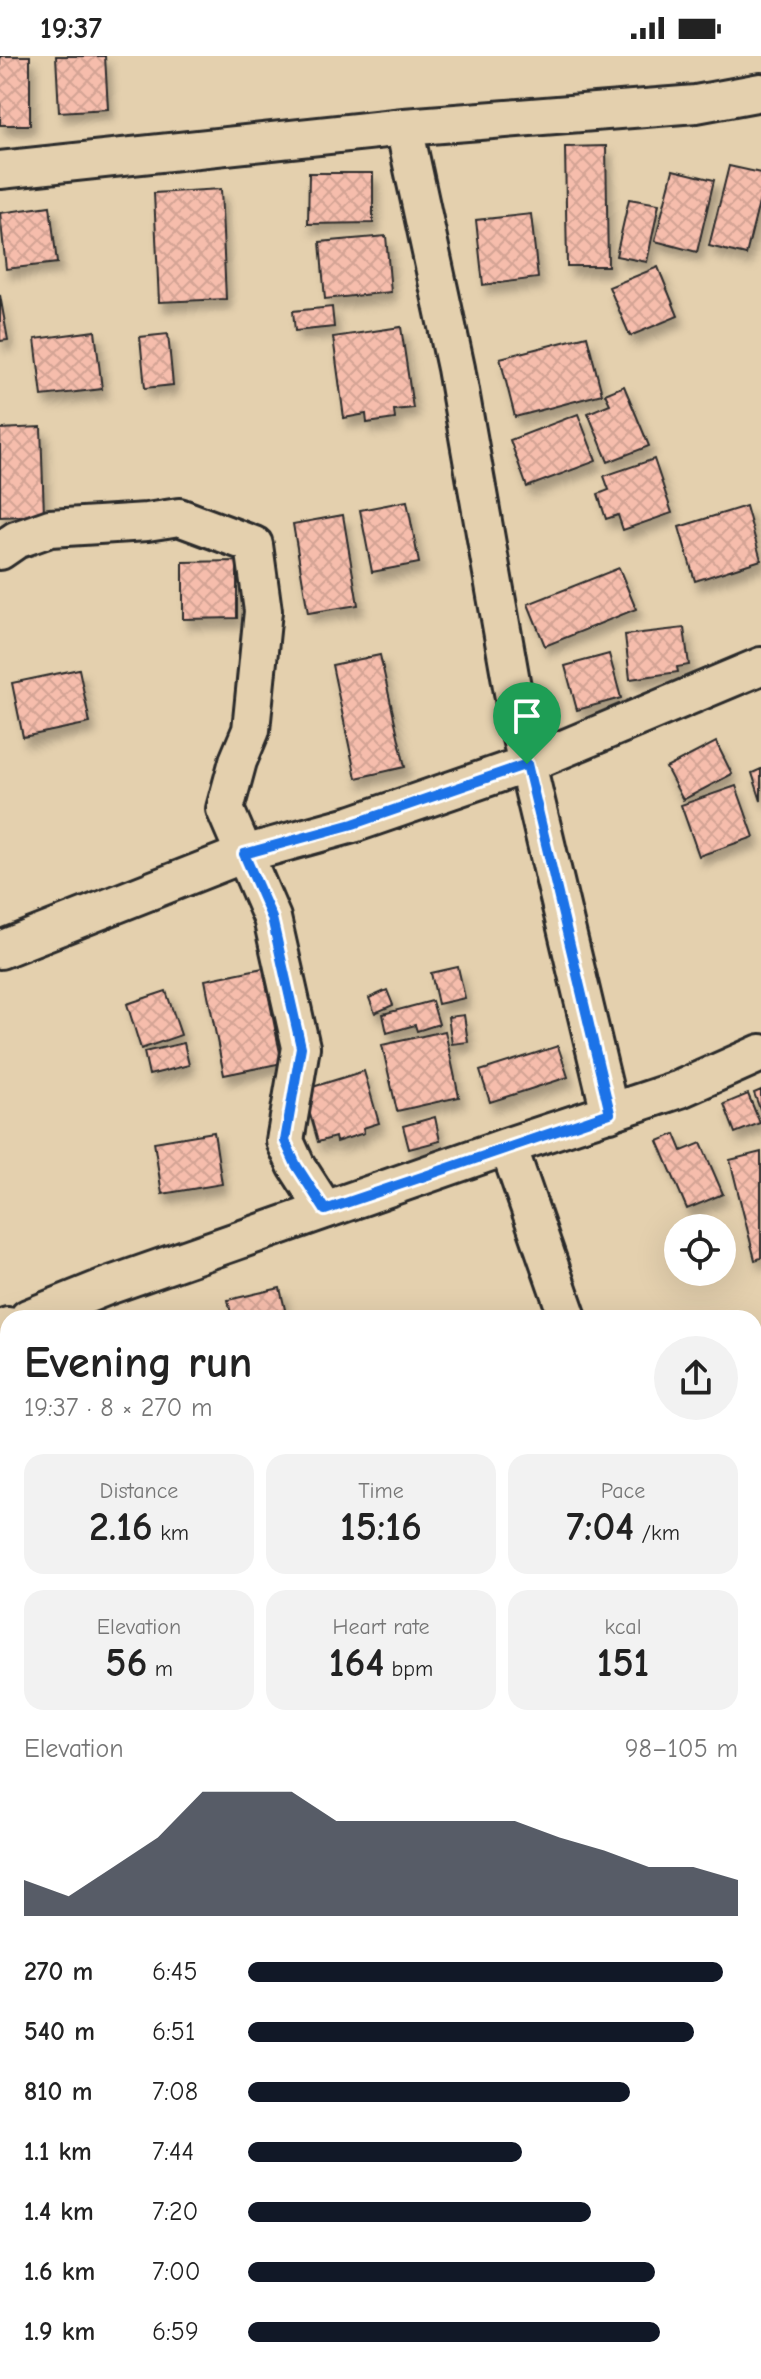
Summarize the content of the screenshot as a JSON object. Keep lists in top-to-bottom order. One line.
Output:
{"page":{"status":"19:37","heading":["Evening run","19:37 · 8 × 270 m"],"stats":[["Distance","2.16 km"],["Time","15:16"],["Pace","7:04 /km"],["Elevation","56 m"],["Heart rate","164 bpm"],["kcal","151"]],"chart":["Elevation","98–105 m"],"list":[{"name":"270 m","note":"6:45"},{"name":"540 m","note":"6:51"},{"name":"810 m","note":"7:08"},{"name":"1.1 km","note":"7:44"},{"name":"1.4 km","note":"7:20"},{"name":"1.6 km","note":"7:00"},{"name":"1.9 km","note":"6:59"}]}}
